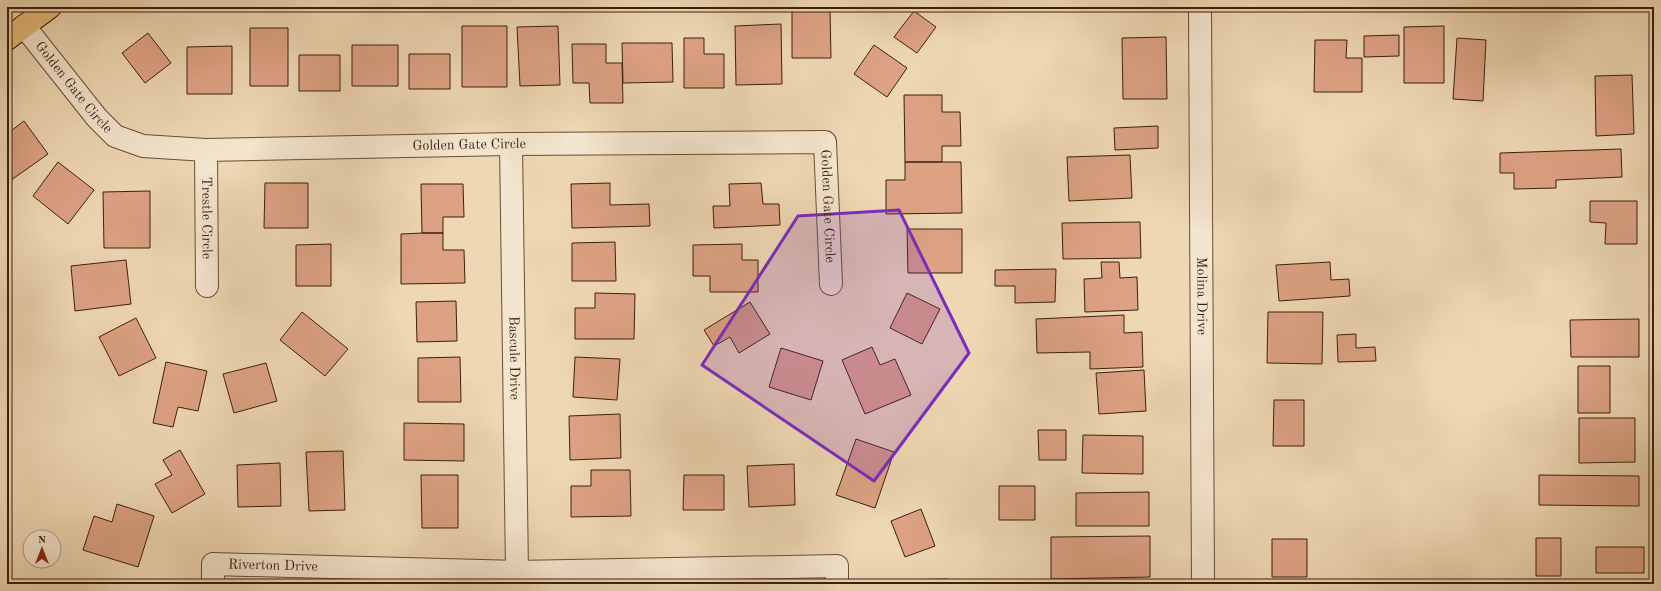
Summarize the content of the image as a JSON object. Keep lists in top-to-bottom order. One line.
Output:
{"streets":{"street":["Golden Gate Circle","Trestle Circle","Molina Drive","Bascule Drive","Riverton Drive"]},"crossings":[["Golden Gate Circle","Trestle Circle"],["Golden Gate Circle","Bascule Drive"],["Bascule Drive","Riverton Drive"]],"north":"top"}
